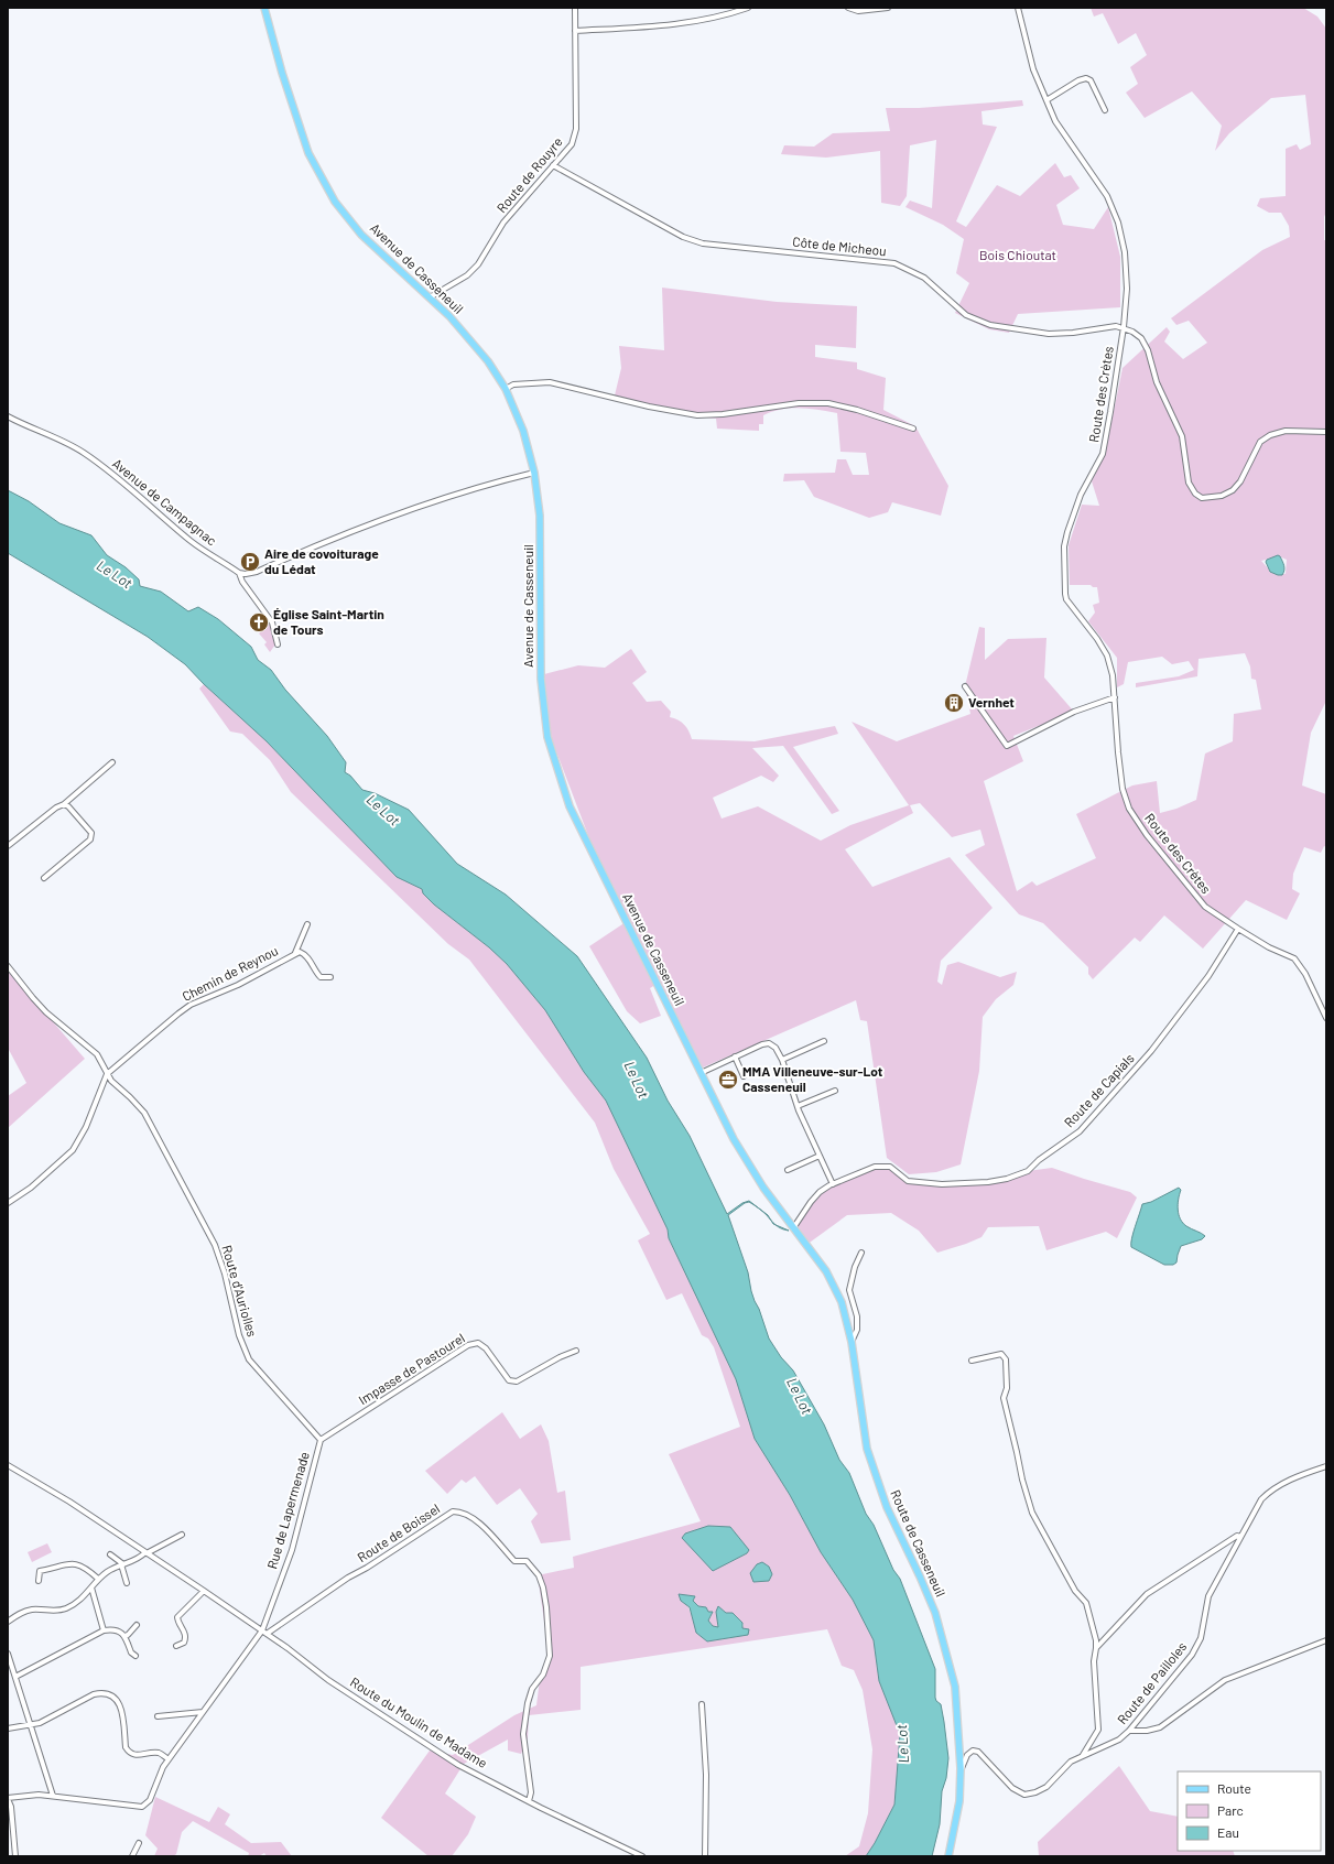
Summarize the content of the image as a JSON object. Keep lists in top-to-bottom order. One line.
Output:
{"streets":{"main road":["Avenue de Casseneuil","Route de Casseneuil"],"street":["Route de Rouyre","Côte de Micheou","Route des Crètes","Avenue de Campagnac","Chemin de Reynou","Route de Capials","Route d'Auriolles","Impasse de Pastourel","Rue de Lapermenade","Route de Boissel","Route de Pailloles","Route du Moulin de Madame"]},"crossings":[["Route de Rouyre","Côte de Micheou"],["Route de Rouyre","Avenue de Casseneuil"],["Côte de Micheou","Route des Crètes"],["Avenue de Casseneuil","Route de Capials"],["Avenue de Casseneuil","Route de Casseneuil"],["Route des Crètes","Route de Capials"],["Chemin de Reynou","Route d'Auriolles"],["Route de Capials","Route de Casseneuil"],["Route d'Auriolles","Impasse de Pastourel"],["Route d'Auriolles","Rue de Lapermenade"],["Impasse de Pastourel","Rue de Lapermenade"],["Rue de Lapermenade","Route de Boissel"],["Rue de Lapermenade","Route du Moulin de Madame"],["Route de Boissel","Route du Moulin de Madame"],["Route de Casseneuil","Route de Pailloles"]],"water":["Le Lot"],"parks":["Bois Chioutat"],"places":{"parking":["Aire de covoiturage du Lédat"],"church":["Église Saint-Martin de Tours"],"building":["Vernhet"],"office":["MMA Villeneuve-sur-Lot Casseneuil"]},"legend":["Route","Parc","Eau"]}
